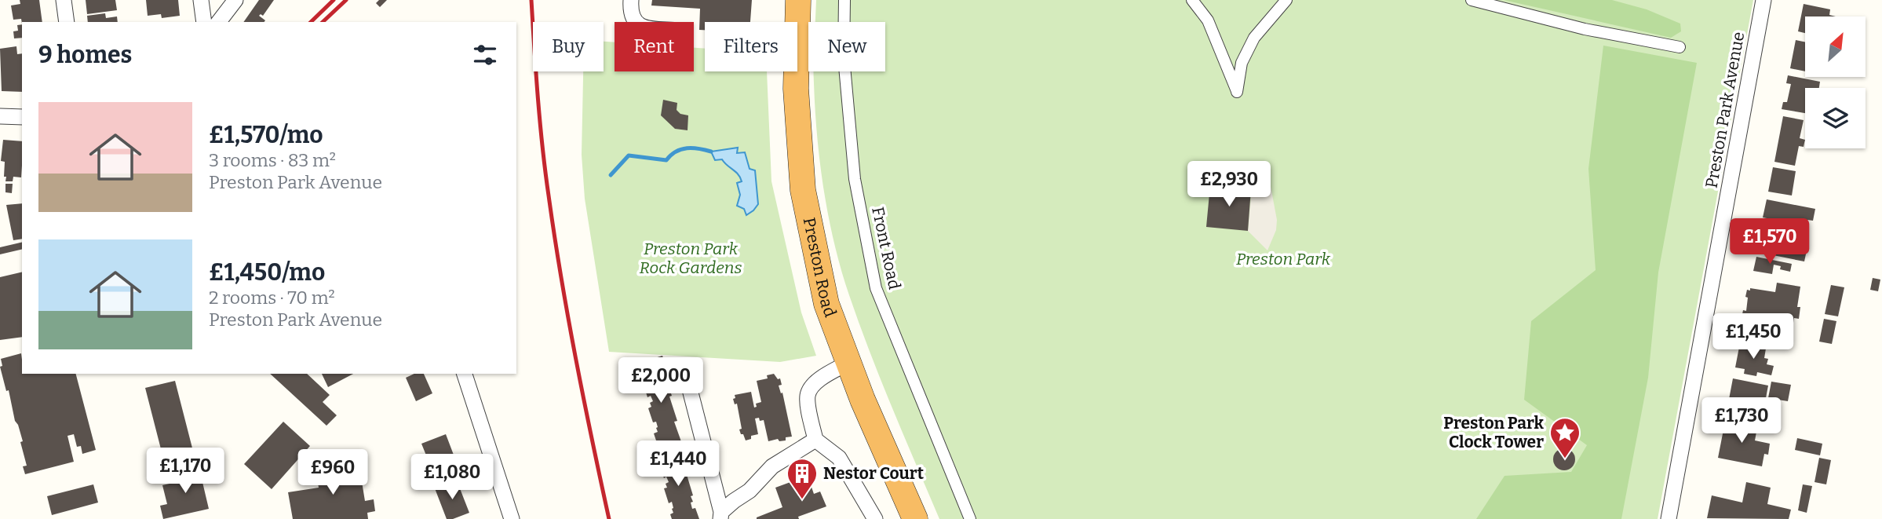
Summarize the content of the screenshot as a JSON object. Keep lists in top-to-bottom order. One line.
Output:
{"streets":{"highway":["Preston Road"],"street":["Preston Park Avenue","Front Road"]},"parks":["Preston Park Rock Gardens","Preston Park"],"places":{"place":["Preston Park Clock Tower"],"building":["Nestor Court"]},"north":"top right","page":{"chip":["Buy","Rent","Filters","New"],"heading":"9 homes","list":[{"name":"£1,570/mo","note":"3 rooms · 83 m² · Preston Park Avenue"},{"name":"£1,450/mo","note":"2 rooms · 70 m² · Preston Park Avenue"}],"price":["£2,930","£1,570","£1,450","£2,000","£1,730","£1,440","£1,170","£960","£1,080"]}}
